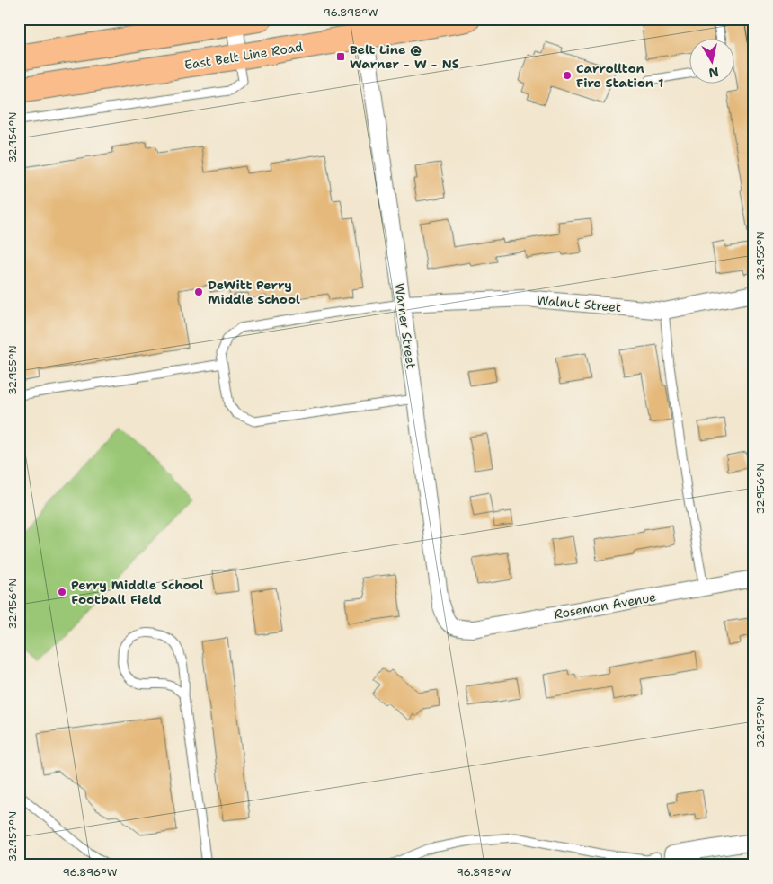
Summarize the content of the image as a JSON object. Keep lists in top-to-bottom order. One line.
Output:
{"streets":{"main road":["East Belt Line Road"],"street":["Walnut Street","Warner Street","Rosemon Avenue"]},"crossings":[["East Belt Line Road","Warner Street"],["Walnut Street","Warner Street"],["Warner Street","Rosemon Avenue"]],"places":{"transit":["Belt Line @ Warner - W - NS"],"other":["Carrollton Fire Station 1","DeWitt Perry Middle School","Perry Middle School Football Field"]},"north":"bottom","coordinates":["96.898°W","32.954°N","32.955°N","32.956°N","32.957°N","96.896°W"]}
